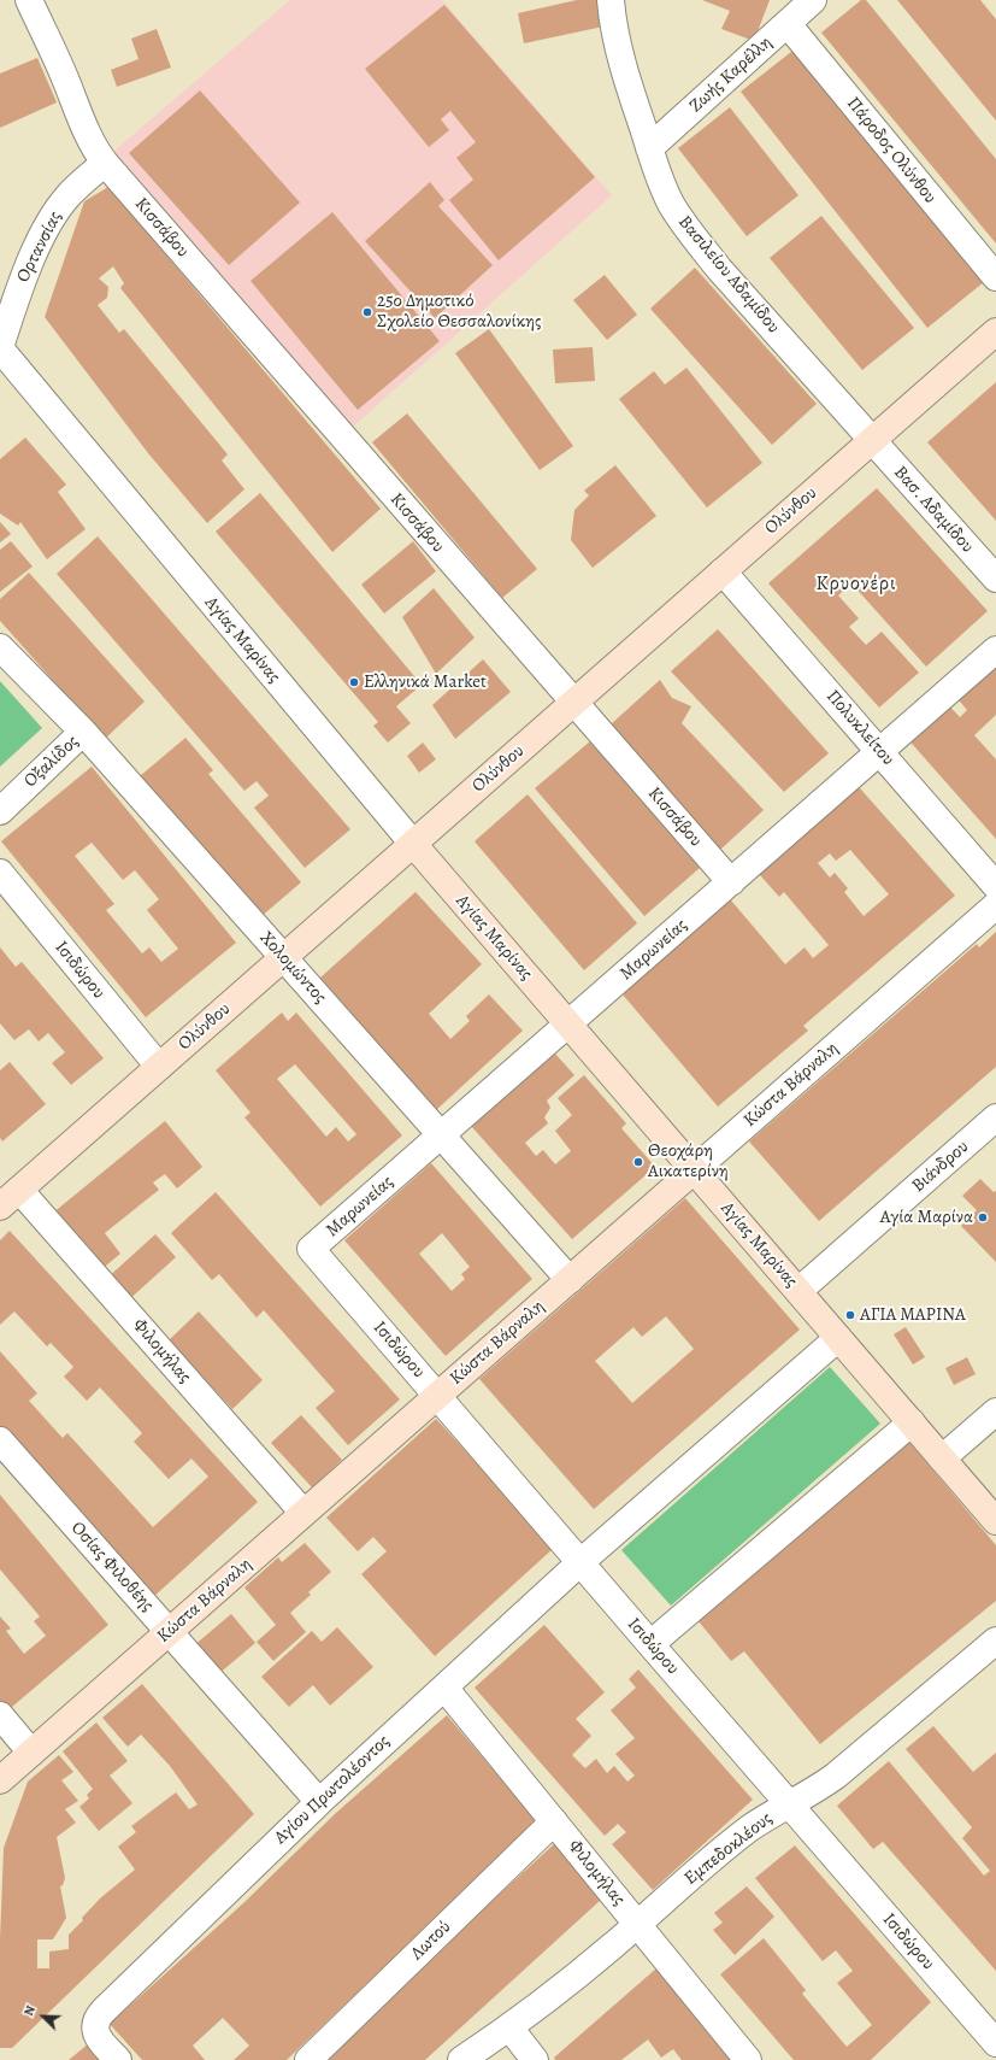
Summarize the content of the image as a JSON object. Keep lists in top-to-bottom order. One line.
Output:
{"streets":{"street":["Ζωής Καρέλλη","Πάροδος Ολύνθου","Κισσάβου","Ορτανσίας","Βασιλείου Αδαμίδου","Βασ. Αδαμίδου","Ολύνθου","Αγίας Μαρίνας","Πολυκλείτου","Οξαλίδος","Μαρωνείας","Χολομώντος","Ισιδώρου","Κώστα Βάρναλη","Βιάνδρου","Φιλομήλας","Οσίας Φιλοθέης","Αγίου Πρωτολέοντος","Εμπεδοκλέους","Λωτού"]},"crossings":[["Ζωής Καρέλλη","Πάροδος Ολύνθου"],["Ζωής Καρέλλη","Βασιλείου Αδαμίδου"],["Κισσάβου","Ορτανσίας"],["Κισσάβου","Ολύνθου"],["Κισσάβου","Μαρωνείας"],["Ορτανσίας","Αγίας Μαρίνας"],["Βασιλείου Αδαμίδου","Βασ. Αδαμίδου"],["Βασιλείου Αδαμίδου","Ολύνθου"],["Βασ. Αδαμίδου","Ολύνθου"],["Ολύνθου","Αγίας Μαρίνας"],["Ολύνθου","Πολυκλείτου"],["Ολύνθου","Χολομώντος"],["Ολύνθου","Ισιδώρου"],["Ολύνθου","Φιλομήλας"],["Αγίας Μαρίνας","Μαρωνείας"],["Αγίας Μαρίνας","Κώστα Βάρναλη"],["Αγίας Μαρίνας","Βιάνδρου"],["Αγίας Μαρίνας","Αγίου Πρωτολέοντος"],["Πολυκλείτου","Μαρωνείας"],["Οξαλίδος","Χολομώντος"],["Μαρωνείας","Χολομώντος"],["Μαρωνείας","Ισιδώρου"],["Χολομώντος","Κώστα Βάρναλη"],["Ισιδώρου","Κώστα Βάρναλη"],["Ισιδώρου","Αγίου Πρωτολέοντος"],["Ισιδώρου","Εμπεδοκλέους"],["Κώστα Βάρναλη","Φιλομήλας"],["Κώστα Βάρναλη","Οσίας Φιλοθέης"],["Φιλομήλας","Αγίου Πρωτολέοντος"],["Φιλομήλας","Εμπεδοκλέους"],["Φιλομήλας","Λωτού"],["Οσίας Φιλοθέης","Αγίου Πρωτολέοντος"]],"districts":["Κρυονέρι"],"places":["25ο Δημοτικό Σχολείο Θεσσαλονίκης","Ελληνικά Market","Θεοχάρη Αικατερίνη","Αγία Μαρίνα","ΑΓΙΑ ΜΑΡΙΝΑ"],"north":"top left"}
